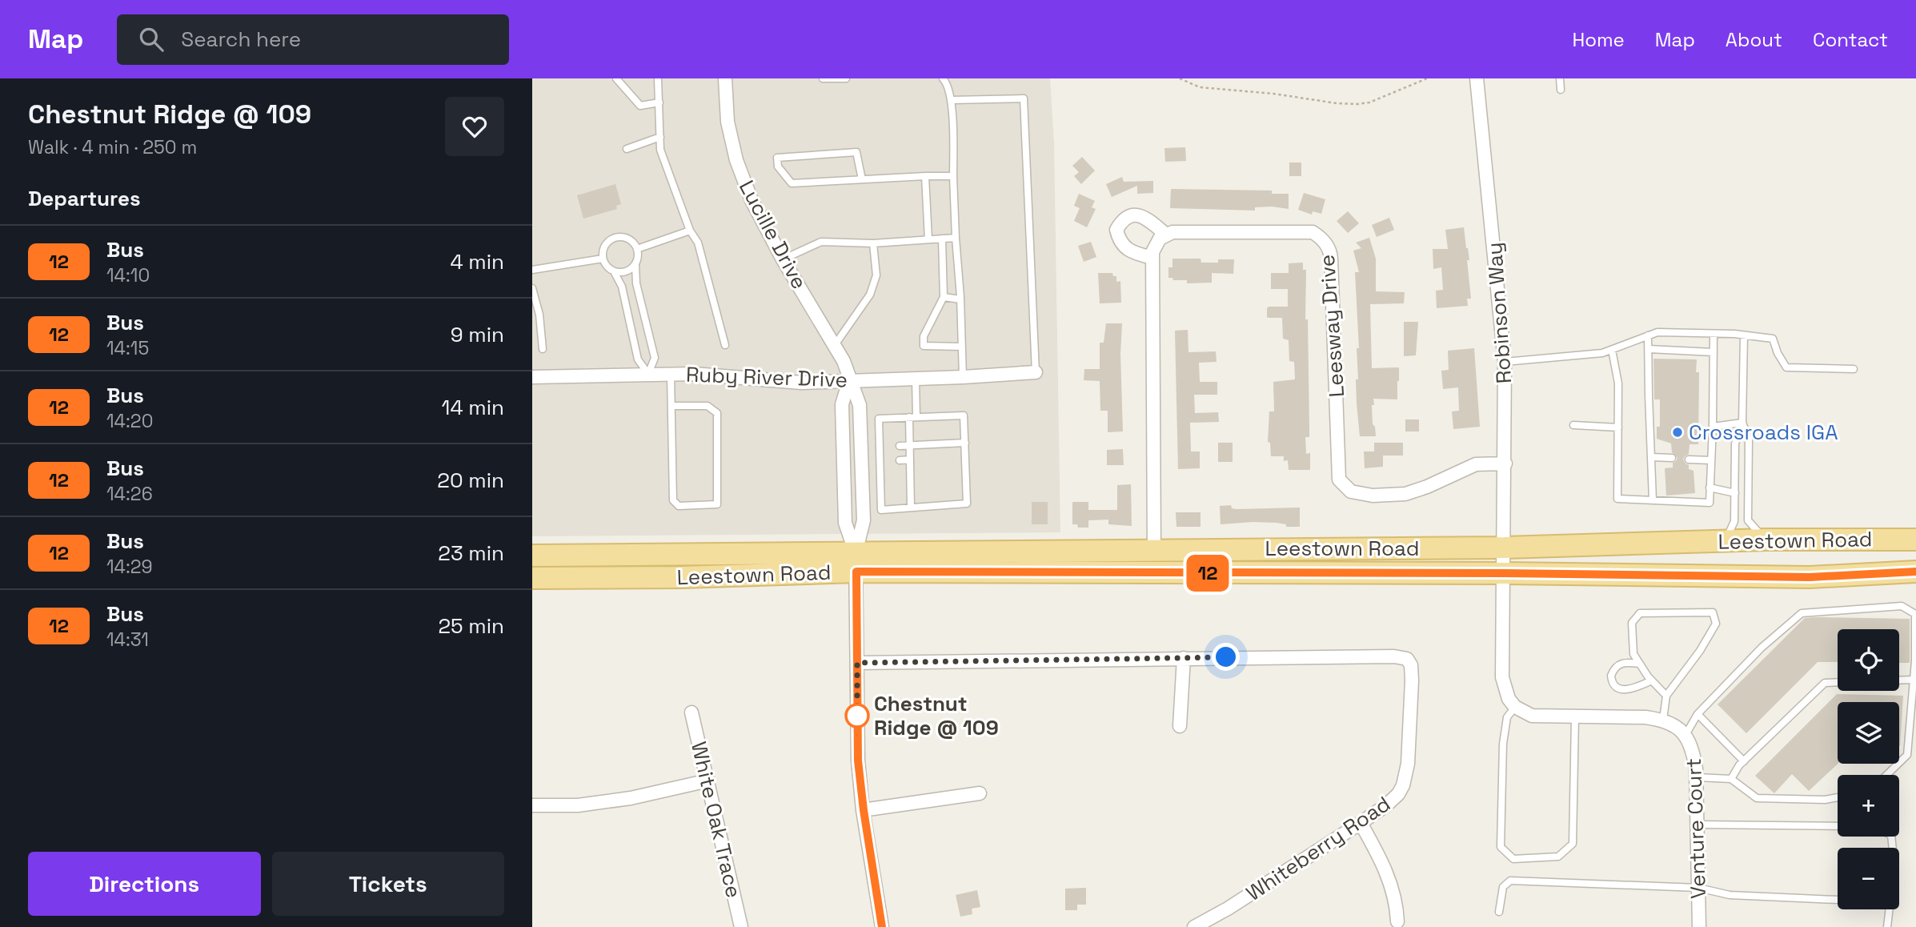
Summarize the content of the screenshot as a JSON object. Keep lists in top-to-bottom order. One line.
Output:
{"streets":{"main road":["Leestown Road"],"street":["Lucille Drive","Robinson Way","Leesway Drive","Ruby River Drive","White Oak Trace","Venture Court","Whiteberry Road"]},"crossings":[["Lucille Drive","Ruby River Drive"],["Lucille Drive","Leestown Road"],["Robinson Way","Leesway Drive"],["Robinson Way","Leestown Road"]],"places":["Crossroads IGA","Chestnut Ridge @ 109"],"lines":["bus line 12"],"page":{"header":"Map","search":"Search here","nav":["Home","Map","About","Contact"],"heading":[["Chestnut Ridge @ 109","Walk · 4 min · 250 m"],"Departures"],"on_map":"12","list":[{"mark":"12","name":"Bus","note":"14:10","value":"4 min"},{"mark":"12","name":"Bus","note":"14:15","value":"9 min"},{"mark":"12","name":"Bus","note":"14:20","value":"14 min"},{"mark":"12","name":"Bus","note":"14:26","value":"20 min"},{"mark":"12","name":"Bus","note":"14:29","value":"23 min"},{"mark":"12","name":"Bus","note":"14:31","value":"25 min"}],"map_buttons":["+","−"],"buttons":["Directions","Tickets"]}}
